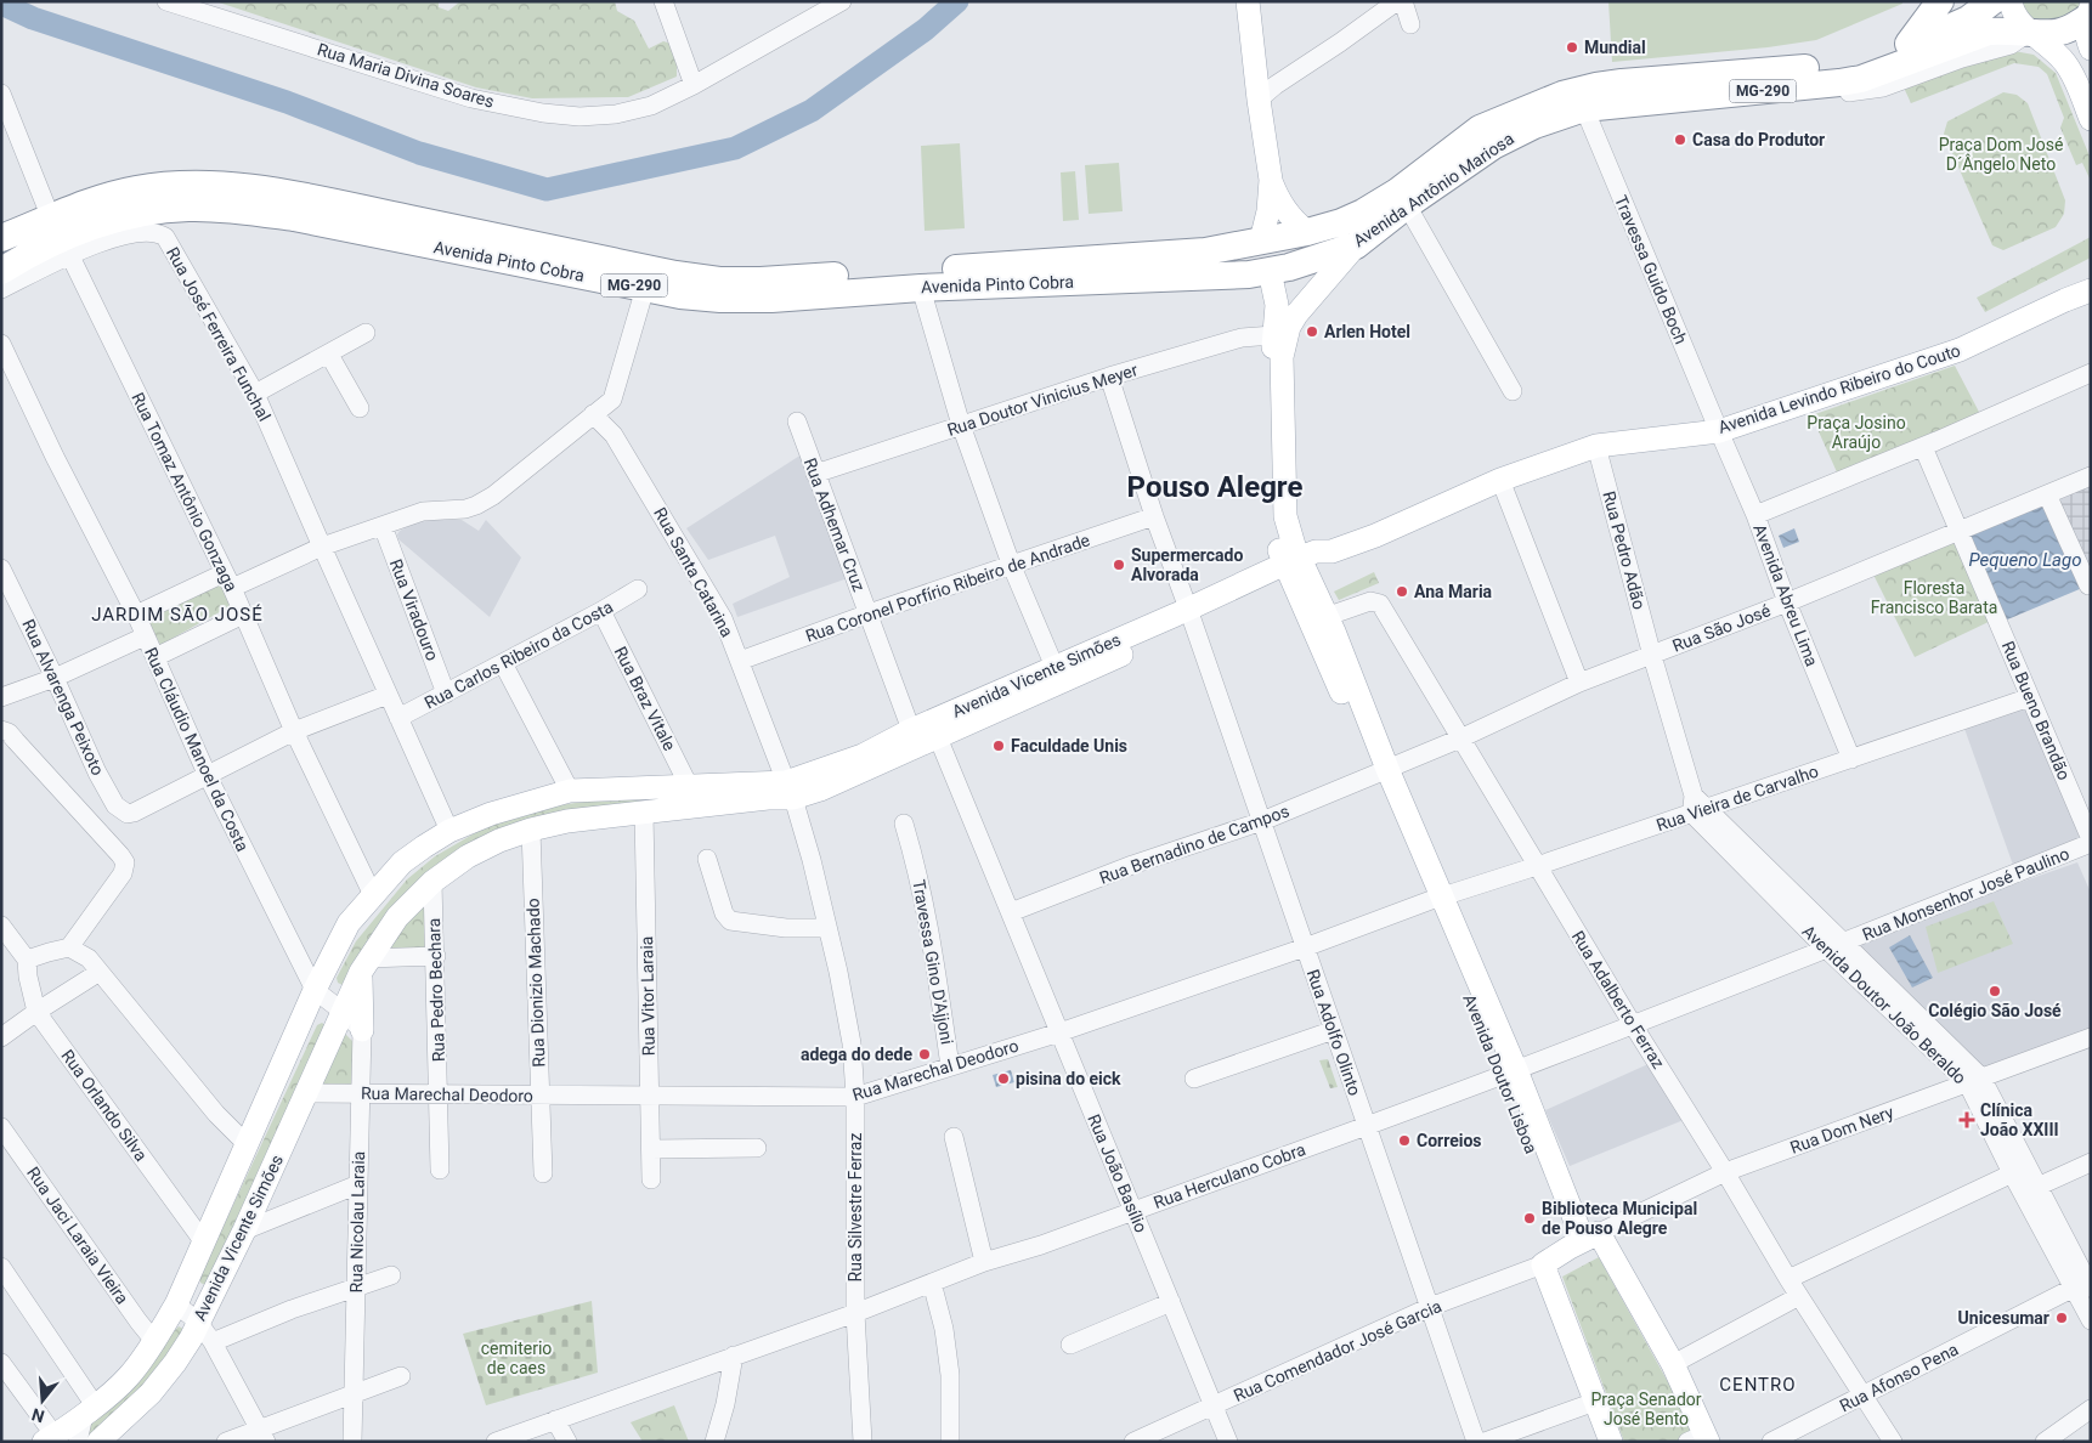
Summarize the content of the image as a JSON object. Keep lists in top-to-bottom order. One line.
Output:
{"streets":{"highway":["MG-290","Avenida Antônio Mariosa","Avenida Pinto Cobra"],"main road":["Avenida Levindo Ribeiro do Couto","Avenida Vicente Simões","Avenida Doutor Lisboa"],"street":["Rua Maria Divina Soares","Travessa Guido Boch","Rua José Ferreira Funchal","Rua Doutor Vinicius Meyer","Rua Tomaz Antônio Gonzaga","Rua Adhemar Cruz","Rua Pedro Adão","Rua Santa Catarina","Rua Coronel Porfírio Ribeiro de Andrade","Avenida Abreu Lima","Rua Viradouro","Rua São José","Rua Carlos Ribeiro da Costa","Rua Alvarenga Peixoto","Rua Braz Vitale","Rua Bueno Brandão","Rua Cláudio Manoel da Costa","Rua Vieira de Carvalho","Rua Bernadino de Campos","Rua Monsenhor José Paulino","Travessa Gino D'Ajjoni","Rua Dionizio Machado","Rua Pedro Bechara","Rua Vitor Laraia","Rua Adalberto Ferraz","Avenida Doutor João Beraldo","Rua Adolfo Olinto","Rua Marechal Deodoro","Rua Orlando Silva","Rua Dom Nery","Rua João Basílio","Rua Herculano Cobra","Rua Silvestre Ferraz","Rua Nicolau Laraia","Rua Jaci Laraia Vieira","Rua Comendador José Garcia","Rua Afonso Pena"]},"crossings":[["Avenida Antônio Mariosa","Avenida Pinto Cobra"],["Avenida Antônio Mariosa","Travessa Guido Boch"],["Avenida Antônio Mariosa","Avenida Doutor Lisboa"],["Avenida Pinto Cobra","Rua Santa Catarina"],["Avenida Pinto Cobra","Avenida Doutor Lisboa"],["Travessa Guido Boch","Avenida Levindo Ribeiro do Couto"],["Travessa Guido Boch","Avenida Abreu Lima"],["Rua José Ferreira Funchal","Rua Tomaz Antônio Gonzaga"],["Rua José Ferreira Funchal","Rua Carlos Ribeiro da Costa"],["Rua José Ferreira Funchal","Avenida Vicente Simões"],["Avenida Levindo Ribeiro do Couto","Rua Pedro Adão"],["Avenida Levindo Ribeiro do Couto","Avenida Abreu Lima"],["Avenida Levindo Ribeiro do Couto","Avenida Vicente Simões"],["Avenida Levindo Ribeiro do Couto","Avenida Doutor Lisboa"],["Rua Doutor Vinicius Meyer","Rua Adhemar Cruz"],["Rua Doutor Vinicius Meyer","Rua Adolfo Olinto"],["Rua Doutor Vinicius Meyer","Avenida Doutor Lisboa"],["Rua Tomaz Antônio Gonzaga","Avenida Vicente Simões"],["Rua Adhemar Cruz","Rua Coronel Porfírio Ribeiro de Andrade"],["Rua Adhemar Cruz","Avenida Vicente Simões"],["Rua Pedro Adão","Rua São José"],["Rua Pedro Adão","Rua Vieira de Carvalho"],["Rua Pedro Adão","Avenida Doutor João Beraldo"],["Rua Santa Catarina","Rua Coronel Porfírio Ribeiro de Andrade"],["Rua Santa Catarina","Avenida Vicente Simões"],["Rua Santa Catarina","Rua Silvestre Ferraz"],["Rua Coronel Porfírio Ribeiro de Andrade","Rua Adolfo Olinto"],["Avenida Abreu Lima","Rua São José"],["Avenida Abreu Lima","Rua Vieira de Carvalho"],["Rua Viradouro","Rua Carlos Ribeiro da Costa"],["Rua São José","Rua Bueno Brandão"],["Rua São José","Rua Bernadino de Campos"],["Rua São José","Rua Adalberto Ferraz"],["Rua São José","Avenida Doutor Lisboa"],["Rua Carlos Ribeiro da Costa","Rua Braz Vitale"],["Avenida Vicente Simões","Rua Braz Vitale"],["Avenida Vicente Simões","Rua Cláudio Manoel da Costa"],["Avenida Vicente Simões","Rua Dionizio Machado"],["Avenida Vicente Simões","Rua Pedro Bechara"],["Avenida Vicente Simões","Rua Vitor Laraia"],["Avenida Vicente Simões","Rua Adolfo Olinto"],["Avenida Vicente Simões","Rua Marechal Deodoro"],["Avenida Vicente Simões","Avenida Doutor Lisboa"],["Avenida Vicente Simões","Rua Orlando Silva"],["Avenida Vicente Simões","Rua João Basílio"],["Avenida Vicente Simões","Rua Silvestre Ferraz"],["Avenida Vicente Simões","Rua Jaci Laraia Vieira"],["Rua Alvarenga Peixoto","Rua Cláudio Manoel da Costa"],["Rua Bueno Brandão","Rua Vieira de Carvalho"],["Rua Bueno Brandão","Rua Monsenhor José Paulino"],["Rua Vieira de Carvalho","Rua Adalberto Ferraz"],["Rua Vieira de Carvalho","Avenida Doutor João Beraldo"],["Rua Vieira de Carvalho","Rua Marechal Deodoro"],["Rua Vieira de Carvalho","Avenida Doutor Lisboa"],["Rua Bernadino de Campos","Rua Adolfo Olinto"],["Rua Bernadino de Campos","Avenida Doutor Lisboa"],["Rua Bernadino de Campos","Rua João Basílio"],["Rua Monsenhor José Paulino","Rua Adalberto Ferraz"],["Rua Monsenhor José Paulino","Avenida Doutor João Beraldo"],["Rua Monsenhor José Paulino","Avenida Doutor Lisboa"],["Rua Monsenhor José Paulino","Rua Herculano Cobra"],["Travessa Gino D'Ajjoni","Rua Marechal Deodoro"],["Rua Dionizio Machado","Rua Marechal Deodoro"],["Rua Pedro Bechara","Rua Marechal Deodoro"],["Rua Vitor Laraia","Rua Marechal Deodoro"],["Rua Adalberto Ferraz","Avenida Doutor Lisboa"],["Rua Adalberto Ferraz","Rua Dom Nery"],["Rua Adalberto Ferraz","Rua Afonso Pena"],["Avenida Doutor João Beraldo","Rua Dom Nery"],["Avenida Doutor João Beraldo","Rua Afonso Pena"],["Rua Adolfo Olinto","Rua Marechal Deodoro"],["Rua Adolfo Olinto","Rua Herculano Cobra"],["Rua Adolfo Olinto","Rua Comendador José Garcia"],["Rua Marechal Deodoro","Avenida Doutor Lisboa"],["Rua Marechal Deodoro","Rua João Basílio"],["Rua Marechal Deodoro","Rua Silvestre Ferraz"],["Rua Marechal Deodoro","Rua Nicolau Laraia"],["Avenida Doutor Lisboa","Rua Dom Nery"],["Avenida Doutor Lisboa","Rua Herculano Cobra"],["Rua João Basílio","Rua Herculano Cobra"],["Rua João Basílio","Rua Comendador José Garcia"],["Rua Herculano Cobra","Rua Silvestre Ferraz"]],"districts":["Pouso Alegre","JARDIM SÃO JOSÉ","CENTRO"],"water":["Pequeno Lago"],"parks":["Praça Dom José D´Ângelo Neto","Praça Josino Araújo","Floresta Francisco Barata","cemiterio de caes","Praça Senador José Bento"],"places":{"other":["Mundial","Casa do Produtor","Arlen Hotel","Supermercado Alvorada","Ana Maria","Faculdade Unis","Colégio São José","adega do dede","pisina do eick","Correios","Biblioteca Municipal de Pouso Alegre","Unicesumar"],"health":["Clínica João XXIII"]},"north":"bottom"}
